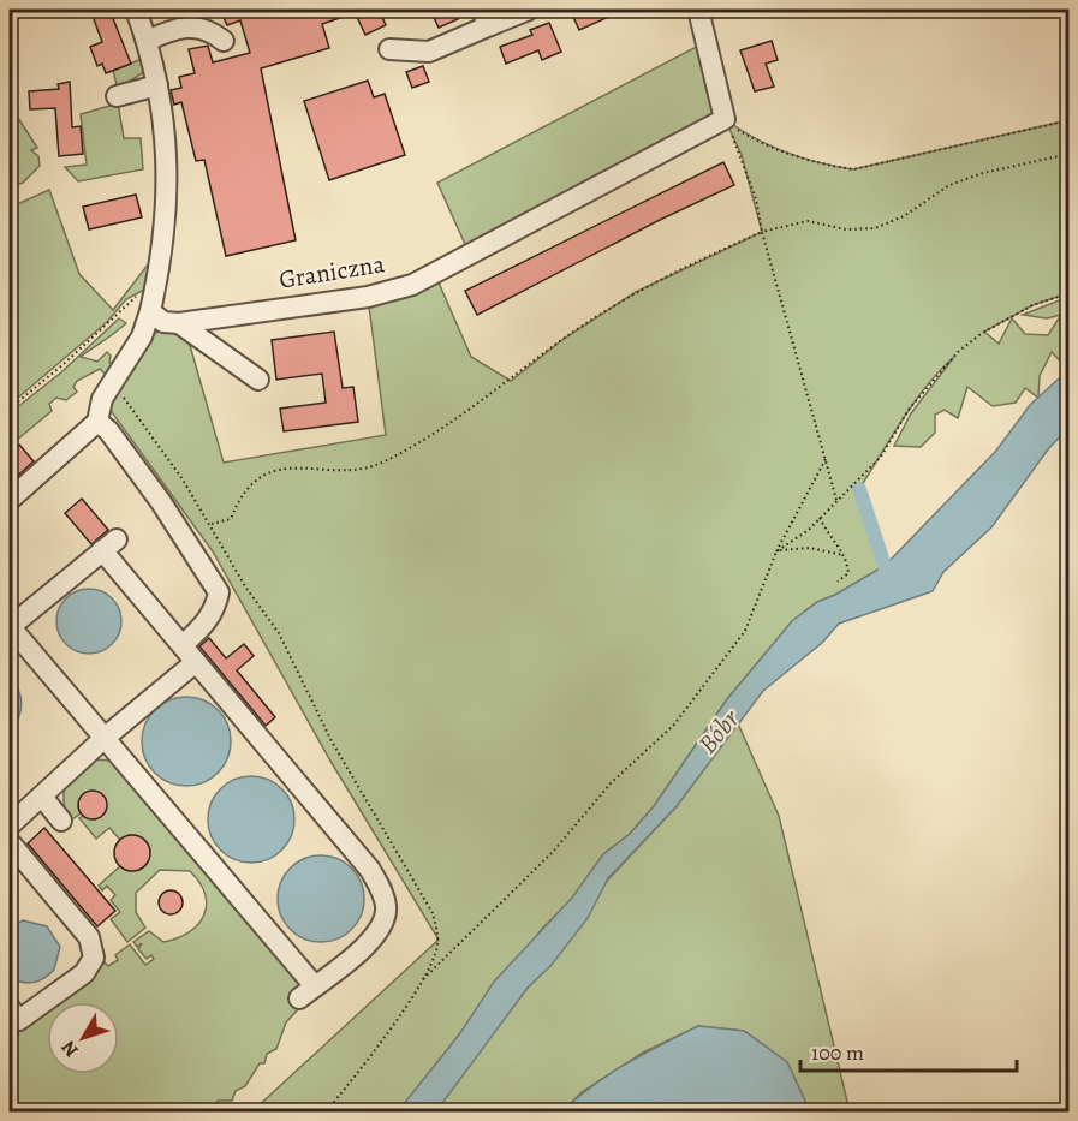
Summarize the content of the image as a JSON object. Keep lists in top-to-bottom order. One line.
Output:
{"streets":{"street":["Graniczna"]},"water":["Bóbr"],"scale_bar":"100 m","north":"bottom left"}
